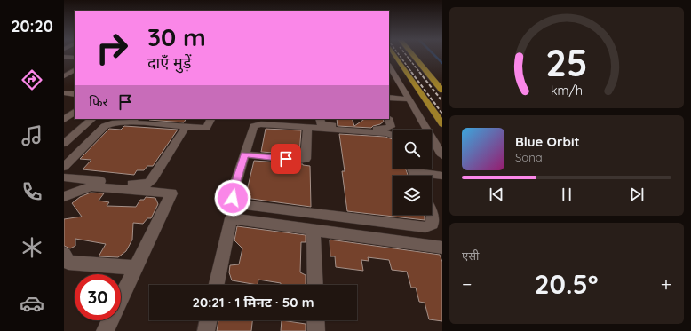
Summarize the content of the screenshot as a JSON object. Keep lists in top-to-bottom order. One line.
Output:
{"page":{"tabs":"20:20","turn":["30 m","दाएँ मुड़ें"],"then":"फिर","song":["Blue Orbit","Sona"],"tile":"एसी","heat":["−","20.5°","+"],"limit":"30","trip":"20:21 · 1 मिनट · 50 m","gauge":["25","km/h"]}}
